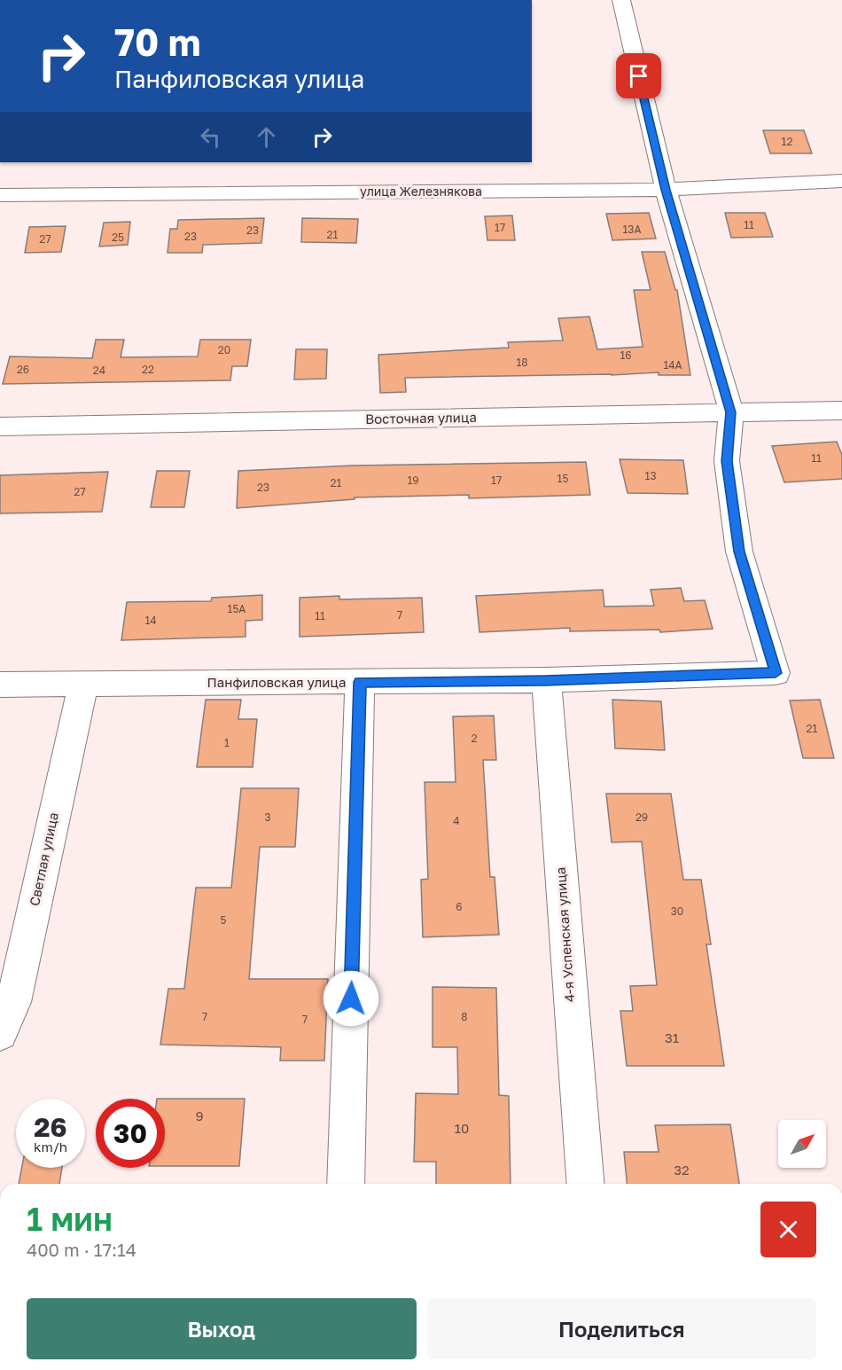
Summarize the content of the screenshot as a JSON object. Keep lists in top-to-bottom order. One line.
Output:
{"streets":{"street":["улица Железнякова","Восточная улица","Панфиловская улица","Светлая улица","4-я Успенская улица"]},"crossings":[["Восточная улица","Панфиловская улица"],["Панфиловская улица","Светлая улица"],["Панфиловская улица","4-я Успенская улица"]],"house_numbers":["12","11","17","13А","23","21","23","25","27","20","16","18","14А","26","22","24","11","13","15","19","17","21","23","27","15А","7","11","14","21","2","1","3","29","4","6","30","5","7","8","7","31","9","10","32"],"north":"top right","page":{"turn":["70 m","Панфиловская улица"],"speed":"26 km/h","limit":"30","heading":["1 мин","400 m · 17:14"],"buttons":["Выход","Поделиться"]}}
